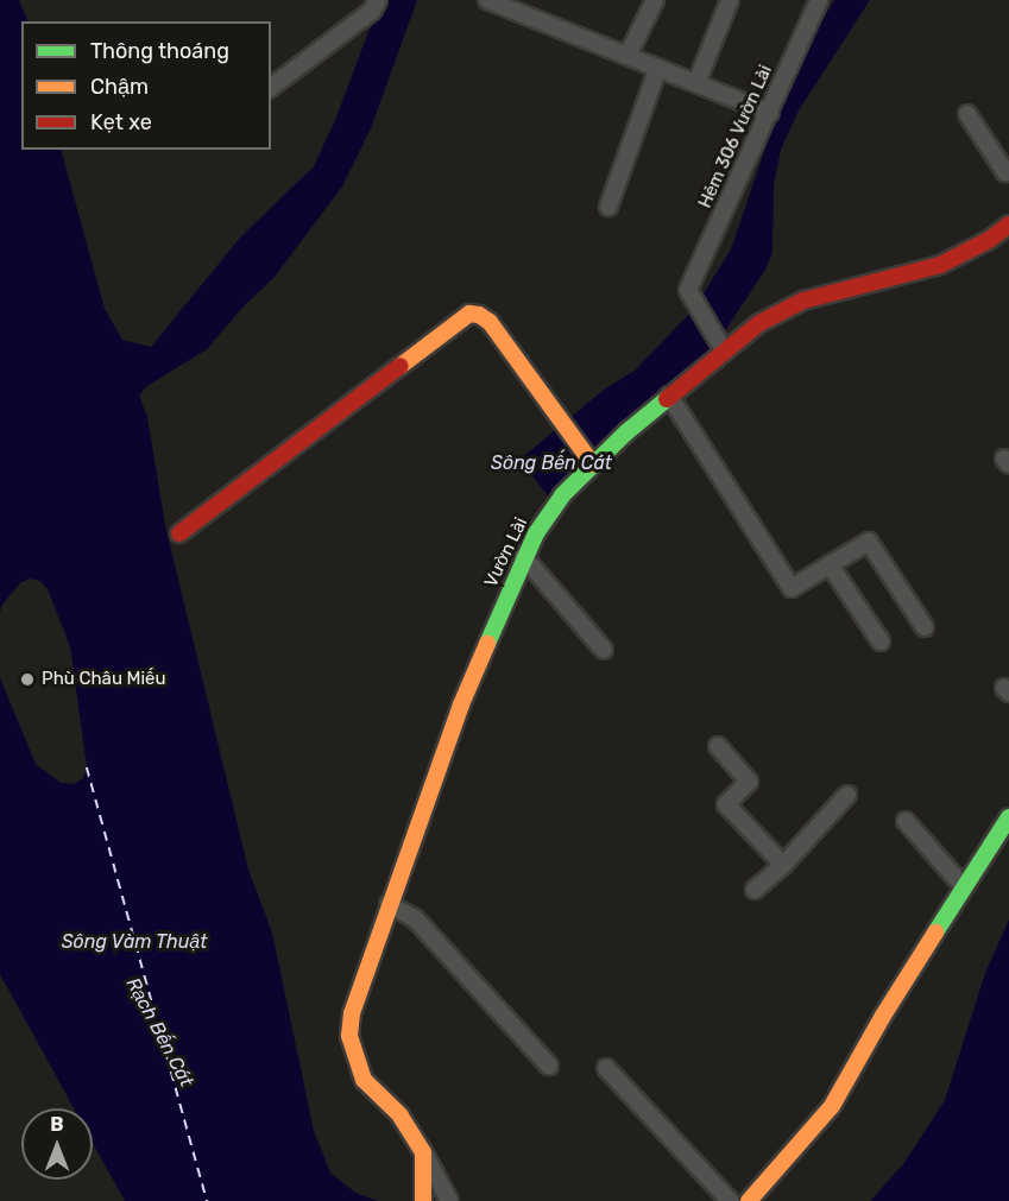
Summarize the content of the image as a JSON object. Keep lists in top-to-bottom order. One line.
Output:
{"streets":{"main road":["Vườn Lài"],"street":["Hẻm 306 Vườn Lài"]},"crossings":[["Hẻm 306 Vườn Lài","Vườn Lài"]],"water":["Sông Bến Cát","Sông Vàm Thuật","Rạch Bến Cát"],"places":["Phù Châu Miếu"],"legend":["Thông thoáng","Chậm","Kẹt xe"],"north":"top"}
